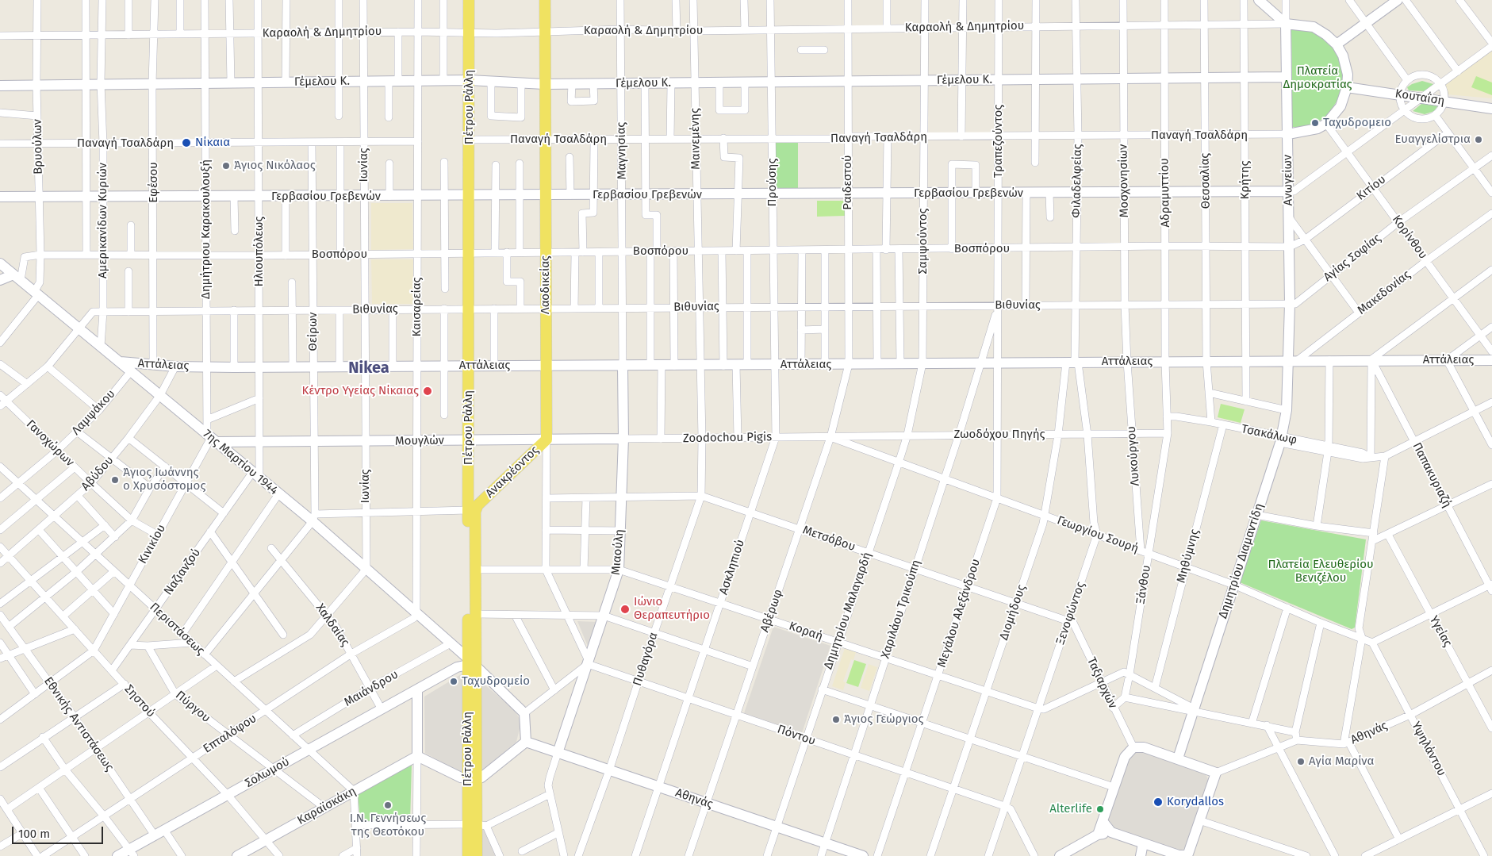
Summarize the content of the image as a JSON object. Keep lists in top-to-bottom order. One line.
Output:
{"streets":{"main road":["Γέμελου Κ.","Κουταΐση","Πέτρου Ράλλη","Ανωγείων","Γερβασίου Γρεβενών","Λαοδικείας","Αττάλειας","Μουγλών","7ης Μαρτίου 1944","Ανακρέοντος","Μιαούλη","Δημητρίου Διαμαντίδη","Αθηνάς","Σολωμού","Καραϊσκάκη"],"street":["Καραολή & Δημητρίου","Παναγή Τσαλδάρη","Μαινεμένης","Τραπεζούντος","Βρυούλων","Μαγνησίας","Ιωνίας","Κρήτης","Φιλαδελφείας","Μοσχονησίων","Θεσσαλίας","Εφέσου","Προύσης","Ραιδεστού","Κιτίου","Αδραμυττίου","Αμερικανίδων Κυριών","Δημήτριου Καρακουλουξή","Κορίνθου","Σαμψούντος","Βοσπόρου","Ηλιουπόλεως","Αγίας Σοφίας","Μακεδονίας","Βιθυνίας","Καισαρείας","Θείρων","Λαμψάκου","Ζωοδόχου Πηγής","Τσακάλωφ","Zoodochou Pigis","Γανοχώρων","Λυκούργου","Αβύδου","Παπακυριαζή","Γεωργίου Σουρή","Μετσόβου","Κινικίου","Μηθύμνης","Ασκληπιού","Ναζιανζού","Ξάνθου","Χαριλάου Τρικούπη","Αβέρωφ","Δημητρίου Μαλαγαρδή","Διομήδους","Μεγάλου Αλεξάνδρου","Ξενοφώντος","Χαλδαίας","Περιστάσεως","Κοραή","Υγείας","Πυθαγόρα","Ταξιαρχών","Μαιάνδρου","Σηστού","Πύργου","Εθνικής Αντιστάσεως","Επταλόφου","Πόντου","Υψηλάντου"]},"crossings":[["Καραολή & Δημητρίου","Πέτρου Ράλλη"],["Καραολή & Δημητρίου","Μαινεμένης"],["Καραολή & Δημητρίου","Τραπεζούντος"],["Καραολή & Δημητρίου","Βρυούλων"],["Καραολή & Δημητρίου","Μαγνησίας"],["Καραολή & Δημητρίου","Ιωνίας"],["Καραολή & Δημητρίου","Κρήτης"],["Καραολή & Δημητρίου","Ανωγείων"],["Καραολή & Δημητρίου","Φιλαδελφείας"],["Καραολή & Δημητρίου","Μοσχονησίων"],["Καραολή & Δημητρίου","Θεσσαλίας"],["Καραολή & Δημητρίου","Εφέσου"],["Καραολή & Δημητρίου","Προύσης"],["Καραολή & Δημητρίου","Ραιδεστού"],["Καραολή & Δημητρίου","Αδραμυττίου"],["Καραολή & Δημητρίου","Αμερικανίδων Κυριών"],["Καραολή & Δημητρίου","Δημήτριου Καρακουλουξή"],["Καραολή & Δημητρίου","Σαμψούντος"],["Καραολή & Δημητρίου","Ηλιουπόλεως"],["Καραολή & Δημητρίου","Λαοδικείας"],["Καραολή & Δημητρίου","Καισαρείας"],["Γέμελου Κ.","Πέτρου Ράλλη"],["Γέμελου Κ.","Μαινεμένης"],["Γέμελου Κ.","Τραπεζούντος"],["Γέμελου Κ.","Βρυούλων"],["Γέμελου Κ.","Μαγνησίας"],["Γέμελου Κ.","Ιωνίας"],["Γέμελου Κ.","Κρήτης"],["Γέμελου Κ.","Ανωγείων"],["Γέμελου Κ.","Φιλαδελφείας"],["Γέμελου Κ.","Μοσχονησίων"],["Γέμελου Κ.","Θεσσαλίας"],["Γέμελου Κ.","Εφέσου"],["Γέμελου Κ.","Προύσης"],["Γέμελου Κ.","Ραιδεστού"],["Γέμελου Κ.","Αδραμυττίου"],["Γέμελου Κ.","Αμερικανίδων Κυριών"],["Γέμελου Κ.","Δημήτριου Καρακουλουξή"],["Γέμελου Κ.","Σαμψούντος"],["Γέμελου Κ.","Ηλιουπόλεως"],["Γέμελου Κ.","Λαοδικείας"],["Γέμελου Κ.","Καισαρείας"],["Πέτρου Ράλλη","Παναγή Τσαλδάρη"],["Πέτρου Ράλλη","Γερβασίου Γρεβενών"],["Πέτρου Ράλλη","Βοσπόρου"],["Πέτρου Ράλλη","Βιθυνίας"],["Πέτρου Ράλλη","Αττάλειας"],["Πέτρου Ράλλη","Μουγλών"],["Πέτρου Ράλλη","7ης Μαρτίου 1944"],["Πέτρου Ράλλη","Ανακρέοντος"],["Πέτρου Ράλλη","Κοραή"],["Πέτρου Ράλλη","Σολωμού"],["Παναγή Τσαλδάρη","Μαινεμένης"],["Παναγή Τσαλδάρη","Τραπεζούντος"],["Παναγή Τσαλδάρη","Βρυούλων"],["Παναγή Τσαλδάρη","Μαγνησίας"],["Παναγή Τσαλδάρη","Ιωνίας"],["Παναγή Τσαλδάρη","Κρήτης"],["Παναγή Τσαλδάρη","Ανωγείων"],["Παναγή Τσαλδάρη","Φιλαδελφείας"],["Παναγή Τσαλδάρη","Μοσχονησίων"],["Παναγή Τσαλδάρη","Θεσσαλίας"],["Παναγή Τσαλδάρη","Εφέσου"],["Παναγή Τσαλδάρη","Προύσης"],["Παναγή Τσαλδάρη","Ραιδεστού"],["Παναγή Τσαλδάρη","Αδραμυττίου"],["Παναγή Τσαλδάρη","Αμερικανίδων Κυριών"],["Παναγή Τσαλδάρη","Δημήτριου Καρακουλουξή"],["Παναγή Τσαλδάρη","Σαμψούντος"],["Παναγή Τσαλδάρη","Ηλιουπόλεως"],["Παναγή Τσαλδάρη","Λαοδικείας"],["Παναγή Τσαλδάρη","Καισαρείας"],["Παναγή Τσαλδάρη","Θείρων"],["Μαινεμένης","Γερβασίου Γρεβενών"],["Μαινεμένης","Βοσπόρου"],["Μαινεμένης","Βιθυνίας"],["Μαινεμένης","Αττάλειας"],["Μαινεμένης","Πυθαγόρα"],["Τραπεζούντος","Γερβασίου Γρεβενών"],["Τραπεζούντος","Βοσπόρου"],["Τραπεζούντος","Βιθυνίας"],["Τραπεζούντος","Αττάλειας"],["Τραπεζούντος","Χαριλάου Τρικούπη"],["Τραπεζούντος","Μεγάλου Αλεξάνδρου"],["Βρυούλων","Γερβασίου Γρεβενών"],["Βρυούλων","Βοσπόρου"],["Βρυούλων","7ης Μαρτίου 1944"],["Μαγνησίας","Γερβασίου Γρεβενών"],["Μαγνησίας","Βοσπόρου"],["Μαγνησίας","Βιθυνίας"],["Μαγνησίας","Αττάλειας"],["Μαγνησίας","Μιαούλη"],["Ιωνίας","Γερβασίου Γρεβενών"],["Ιωνίας","Βοσπόρου"],["Ιωνίας","Βιθυνίας"],["Ιωνίας","Αττάλειας"],["Ιωνίας","Μουγλών"],["Ιωνίας","7ης Μαρτίου 1944"],["Κρήτης","Γερβασίου Γρεβενών"],["Κρήτης","Βοσπόρου"],["Κρήτης","Βιθυνίας"],["Κρήτης","Αττάλειας"],["Ανωγείων","Κιτίου"],["Ανωγείων","Γερβασίου Γρεβενών"],["Ανωγείων","Βοσπόρου"],["Ανωγείων","Αγίας Σοφίας"],["Ανωγείων","Μακεδονίας"],["Ανωγείων","Βιθυνίας"],["Ανωγείων","Αττάλειας"],["Ανωγείων","Δημητρίου Διαμαντίδη"],["Φιλαδελφείας","Γερβασίου Γρεβενών"],["Φιλαδελφείας","Βοσπόρου"],["Φιλαδελφείας","Βιθυνίας"],["Φιλαδελφείας","Αττάλειας"],["Φιλαδελφείας","Διομήδους"],["Φιλαδελφείας","Ξενοφώντος"],["Μοσχονησίων","Γερβασίου Γρεβενών"],["Μοσχονησίων","Βοσπόρου"],["Μοσχονησίων","Βιθυνίας"],["Μοσχονησίων","Αττάλειας"],["Μοσχονησίων","Λυκούργου"],["Θεσσαλίας","Γερβασίου Γρεβενών"],["Θεσσαλίας","Βοσπόρου"],["Θεσσαλίας","Βιθυνίας"],["Θεσσαλίας","Αττάλειας"],["Θεσσαλίας","Τσακάλωφ"],["Εφέσου","Γερβασίου Γρεβενών"],["Εφέσου","Βοσπόρου"],["Εφέσου","Βιθυνίας"],["Εφέσου","Αττάλειας"],["Προύσης","Γερβασίου Γρεβενών"],["Προύσης","Βοσπόρου"],["Προύσης","Βιθυνίας"],["Προύσης","Αττάλειας"],["Προύσης","Ασκληπιού"],["Ραιδεστού","Γερβασίου Γρεβενών"],["Ραιδεστού","Βοσπόρου"],["Ραιδεστού","Βιθυνίας"],["Ραιδεστού","Αττάλειας"],["Ραιδεστού","Αβέρωφ"],["Κιτίου","Κορίνθου"],["Κιτίου","Βοσπόρου"],["Αδραμυττίου","Γερβασίου Γρεβενών"],["Αδραμυττίου","Βοσπόρου"],["Αδραμυττίου","Βιθυνίας"],["Αδραμυττίου","Αττάλειας"],["Αδραμυττίου","Τσακάλωφ"],["Αδραμυττίου","Ξάνθου"],["Γερβασίου Γρεβενών","Αμερικανίδων Κυριών"],["Γερβασίου Γρεβενών","Δημήτριου Καρακουλουξή"],["Γερβασίου Γρεβενών","Σαμψούντος"],["Γερβασίου Γρεβενών","Ηλιουπόλεως"],["Γερβασίου Γρεβενών","Λαοδικείας"],["Γερβασίου Γρεβενών","Καισαρείας"],["Γερβασίου Γρεβενών","Θείρων"],["Αμερικανίδων Κυριών","Βοσπόρου"],["Αμερικανίδων Κυριών","Βιθυνίας"],["Αμερικανίδων Κυριών","7ης Μαρτίου 1944"],["Δημήτριου Καρακουλουξή","Βοσπόρου"],["Δημήτριου Καρακουλουξή","Βιθυνίας"],["Δημήτριου Καρακουλουξή","Αττάλειας"],["Δημήτριου Καρακουλουξή","Μουγλών"],["Δημήτριου Καρακουλουξή","7ης Μαρτίου 1944"],["Δημήτριου Καρακουλουξή","Κινικίου"],["Κορίνθου","Αγίας Σοφίας"],["Κορίνθου","Μακεδονίας"],["Σαμψούντος","Βοσπόρου"],["Σαμψούντος","Βιθυνίας"],["Σαμψούντος","Αττάλειας"],["Σαμψούντος","Δημητρίου Μαλαγαρδή"],["Βοσπόρου","Ηλιουπόλεως"],["Βοσπόρου","Λαοδικείας"],["Βοσπόρου","Καισαρείας"],["Βοσπόρου","Θείρων"],["Βοσπόρου","7ης Μαρτίου 1944"],["Ηλιουπόλεως","Βιθυνίας"],["Ηλιουπόλεως","Αττάλειας"],["Ηλιουπόλεως","Μουγλών"],["Ηλιουπόλεως","7ης Μαρτίου 1944"],["Ηλιουπόλεως","Ναζιανζού"],["Αγίας Σοφίας","Βιθυνίας"],["Λαοδικείας","Βιθυνίας"],["Λαοδικείας","Αττάλειας"],["Λαοδικείας","Μουγλών"],["Λαοδικείας","Ανακρέοντος"],["Λαοδικείας","Μετσόβου"],["Λαοδικείας","Κοραή"],["Μακεδονίας","Αττάλειας"],["Μακεδονίας","Δημητρίου Διαμαντίδη"],["Βιθυνίας","Καισαρείας"],["Βιθυνίας","Θείρων"],["Καισαρείας","Αττάλειας"],["Καισαρείας","Μουγλών"],["Καισαρείας","7ης Μαρτίου 1944"],["Καισαρείας","Επταλόφου"],["Θείρων","Αττάλειας"],["Θείρων","Μουγλών"],["Θείρων","7ης Μαρτίου 1944"],["Αττάλειας","Λυκούργου"],["Αττάλειας","7ης Μαρτίου 1944"],["Αττάλειας","Αβύδου"],["Αττάλειας","Παπακυριαζή"],["Αττάλειας","Μιαούλη"],["Αττάλειας","Δημητρίου Διαμαντίδη"],["Αττάλειας","Ασκληπιού"],["Αττάλειας","Χαριλάου Τρικούπη"],["Αττάλειας","Αβέρωφ"],["Αττάλειας","Δημητρίου Μαλαγαρδή"],["Αττάλειας","Διομήδους"],["Αττάλειας","Μεγάλου Αλεξάνδρου"],["Αττάλειας","Ξενοφώντος"],["Αττάλειας","Πυθαγόρα"],["Λαμψάκου","Γανοχώρων"],["Λαμψάκου","7ης Μαρτίου 1944"],["Λαμψάκου","Περιστάσεως"],["Ζωοδόχου Πηγής","Zoodochou Pigis"],["Ζωοδόχου Πηγής","Λυκούργου"],["Ζωοδόχου Πηγής","Γεωργίου Σουρή"],["Ζωοδόχου Πηγής","Ξάνθου"],["Ζωοδόχου Πηγής","Χαριλάου Τρικούπη"],["Ζωοδόχου Πηγής","Αβέρωφ"],["Ζωοδόχου Πηγής","Δημητρίου Μαλαγαρδή"],["Ζωοδόχου Πηγής","Διομήδους"],["Ζωοδόχου Πηγής","Μεγάλου Αλεξάνδρου"],["Ζωοδόχου Πηγής","Ξενοφώντος"],["Τσακάλωφ","Μηθύμνης"],["Τσακάλωφ","Δημητρίου Διαμαντίδη"],["Τσακάλωφ","Ξάνθου"],["Zoodochou Pigis","Μουγλών"],["Zoodochou Pigis","Γεωργίου Σουρή"],["Zoodochou Pigis","Μιαούλη"],["Zoodochou Pigis","Ασκληπιού"],["Zoodochou Pigis","Αβέρωφ"],["Zoodochou Pigis","Πυθαγόρα"],["Μουγλών","7ης Μαρτίου 1944"],["Μουγλών","Ανακρέοντος"],["Μουγλών","Κινικίου"],["Μουγλών","Μιαούλη"],["Γανοχώρων","Αβύδου"],["Γανοχώρων","Κινικίου"],["Λυκούργου","Γεωργίου Σουρή"],["7ης Μαρτίου 1944","Αβύδου"],["7ης Μαρτίου 1944","Κινικίου"],["7ης Μαρτίου 1944","Ναζιανζού"],["7ης Μαρτίου 1944","Μαιάνδρου"],["7ης Μαρτίου 1944","Επταλόφου"],["7ης Μαρτίου 1944","Σολωμού"],["Αβύδου","Περιστάσεως"],["Αβύδου","Σηστού"],["Γεωργίου Σουρή","Μηθύμνης"],["Γεωργίου Σουρή","Δημητρίου Διαμαντίδη"],["Γεωργίου Σουρή","Ξάνθου"],["Γεωργίου Σουρή","Χαριλάου Τρικούπη"],["Γεωργίου Σουρή","Αβέρωφ"],["Γεωργίου Σουρή","Δημητρίου Μαλαγαρδή"],["Γεωργίου Σουρή","Διομήδους"],["Γεωργίου Σουρή","Μεγάλου Αλεξάνδρου"],["Γεωργίου Σουρή","Ξενοφώντος"],["Γεωργίου Σουρή","Υψηλάντου"],["Μετσόβου","Μιαούλη"],["Μετσόβου","Ασκληπιού"],["Μετσόβου","Χαριλάου Τρικούπη"],["Μετσόβου","Αβέρωφ"],["Μετσόβου","Δημητρίου Μαλαγαρδή"],["Μετσόβου","Διομήδους"],["Μετσόβου","Μεγάλου Αλεξάνδρου"],["Μετσόβου","Ξενοφώντος"],["Μετσόβου","Πυθαγόρα"],["Μετσόβου","Ταξιαρχών"],["Κινικίου","Περιστάσεως"],["Κινικίου","Σηστού"],["Μιαούλη","Κοραή"],["Μιαούλη","Αθηνάς"],["Μιαούλη","Πόντου"],["Ασκληπιού","Κοραή"],["Ασκληπιού","Αθηνάς"],["Ασκληπιού","Πόντου"],["Ναζιανζού","Περιστάσεως"],["Ναζιανζού","Σηστού"],["Χαριλάου Τρικούπη","Κοραή"],["Χαριλάου Τρικούπη","Αθηνάς"],["Χαριλάου Τρικούπη","Πόντου"],["Αβέρωφ","Κοραή"],["Αβέρωφ","Αθηνάς"],["Αβέρωφ","Πόντου"],["Δημητρίου Μαλαγαρδή","Κοραή"],["Δημητρίου Μαλαγαρδή","Αθηνάς"],["Δημητρίου Μαλαγαρδή","Πόντου"],["Διομήδους","Ξενοφώντος"],["Διομήδους","Κοραή"],["Διομήδους","Πόντου"],["Μεγάλου Αλεξάνδρου","Κοραή"],["Μεγάλου Αλεξάνδρου","Πόντου"],["Ξενοφώντος","Κοραή"],["Ξενοφώντος","Ταξιαρχών"],["Ξενοφώντος","Πόντου"],["Χαλδαίας","Μαιάνδρου"],["Χαλδαίας","Επταλόφου"],["Χαλδαίας","Σολωμού"],["Περιστάσεως","Μαιάνδρου"],["Περιστάσεως","Επταλόφου"],["Περιστάσεως","Σολωμού"],["Περιστάσεως","Καραϊσκάκη"],["Κοραή","Πυθαγόρα"],["Υγείας","Αθηνάς"],["Πυθαγόρα","Αθηνάς"],["Πυθαγόρα","Πόντου"],["Σηστού","Επταλόφου"],["Σηστού","Σολωμού"],["Σηστού","Καραϊσκάκη"],["Πύργου","Επταλόφου"],["Πύργου","Σολωμού"],["Πύργου","Καραϊσκάκη"],["Εθνικής Αντιστάσεως","Επταλόφου"],["Εθνικής Αντιστάσεως","Σολωμού"],["Αθηνάς","Υψηλάντου"]],"districts":["Nikea"],"parks":["Πλατεία Δημοκρατίας","Πλατεία Ελευθερίου Βενιζέλου"],"places":["Ταχυδρομειο","Ευαγγελίστρια","Νίκαια","Άγιος Νικόλαος","Κέντρο Υγείας Νίκαιας","Άγιος Ιωάννης ο Χρυσόστομος","Ιώνιο Θεραπευτήριο","Ταχυδρομείο","Άγιος Γεώργιος","Αγία Μαρίνα","Korydallos","Ι.Ν. Γεννήσεως της Θεοτόκου","Alterlife"],"scale_bar":"100 m"}
